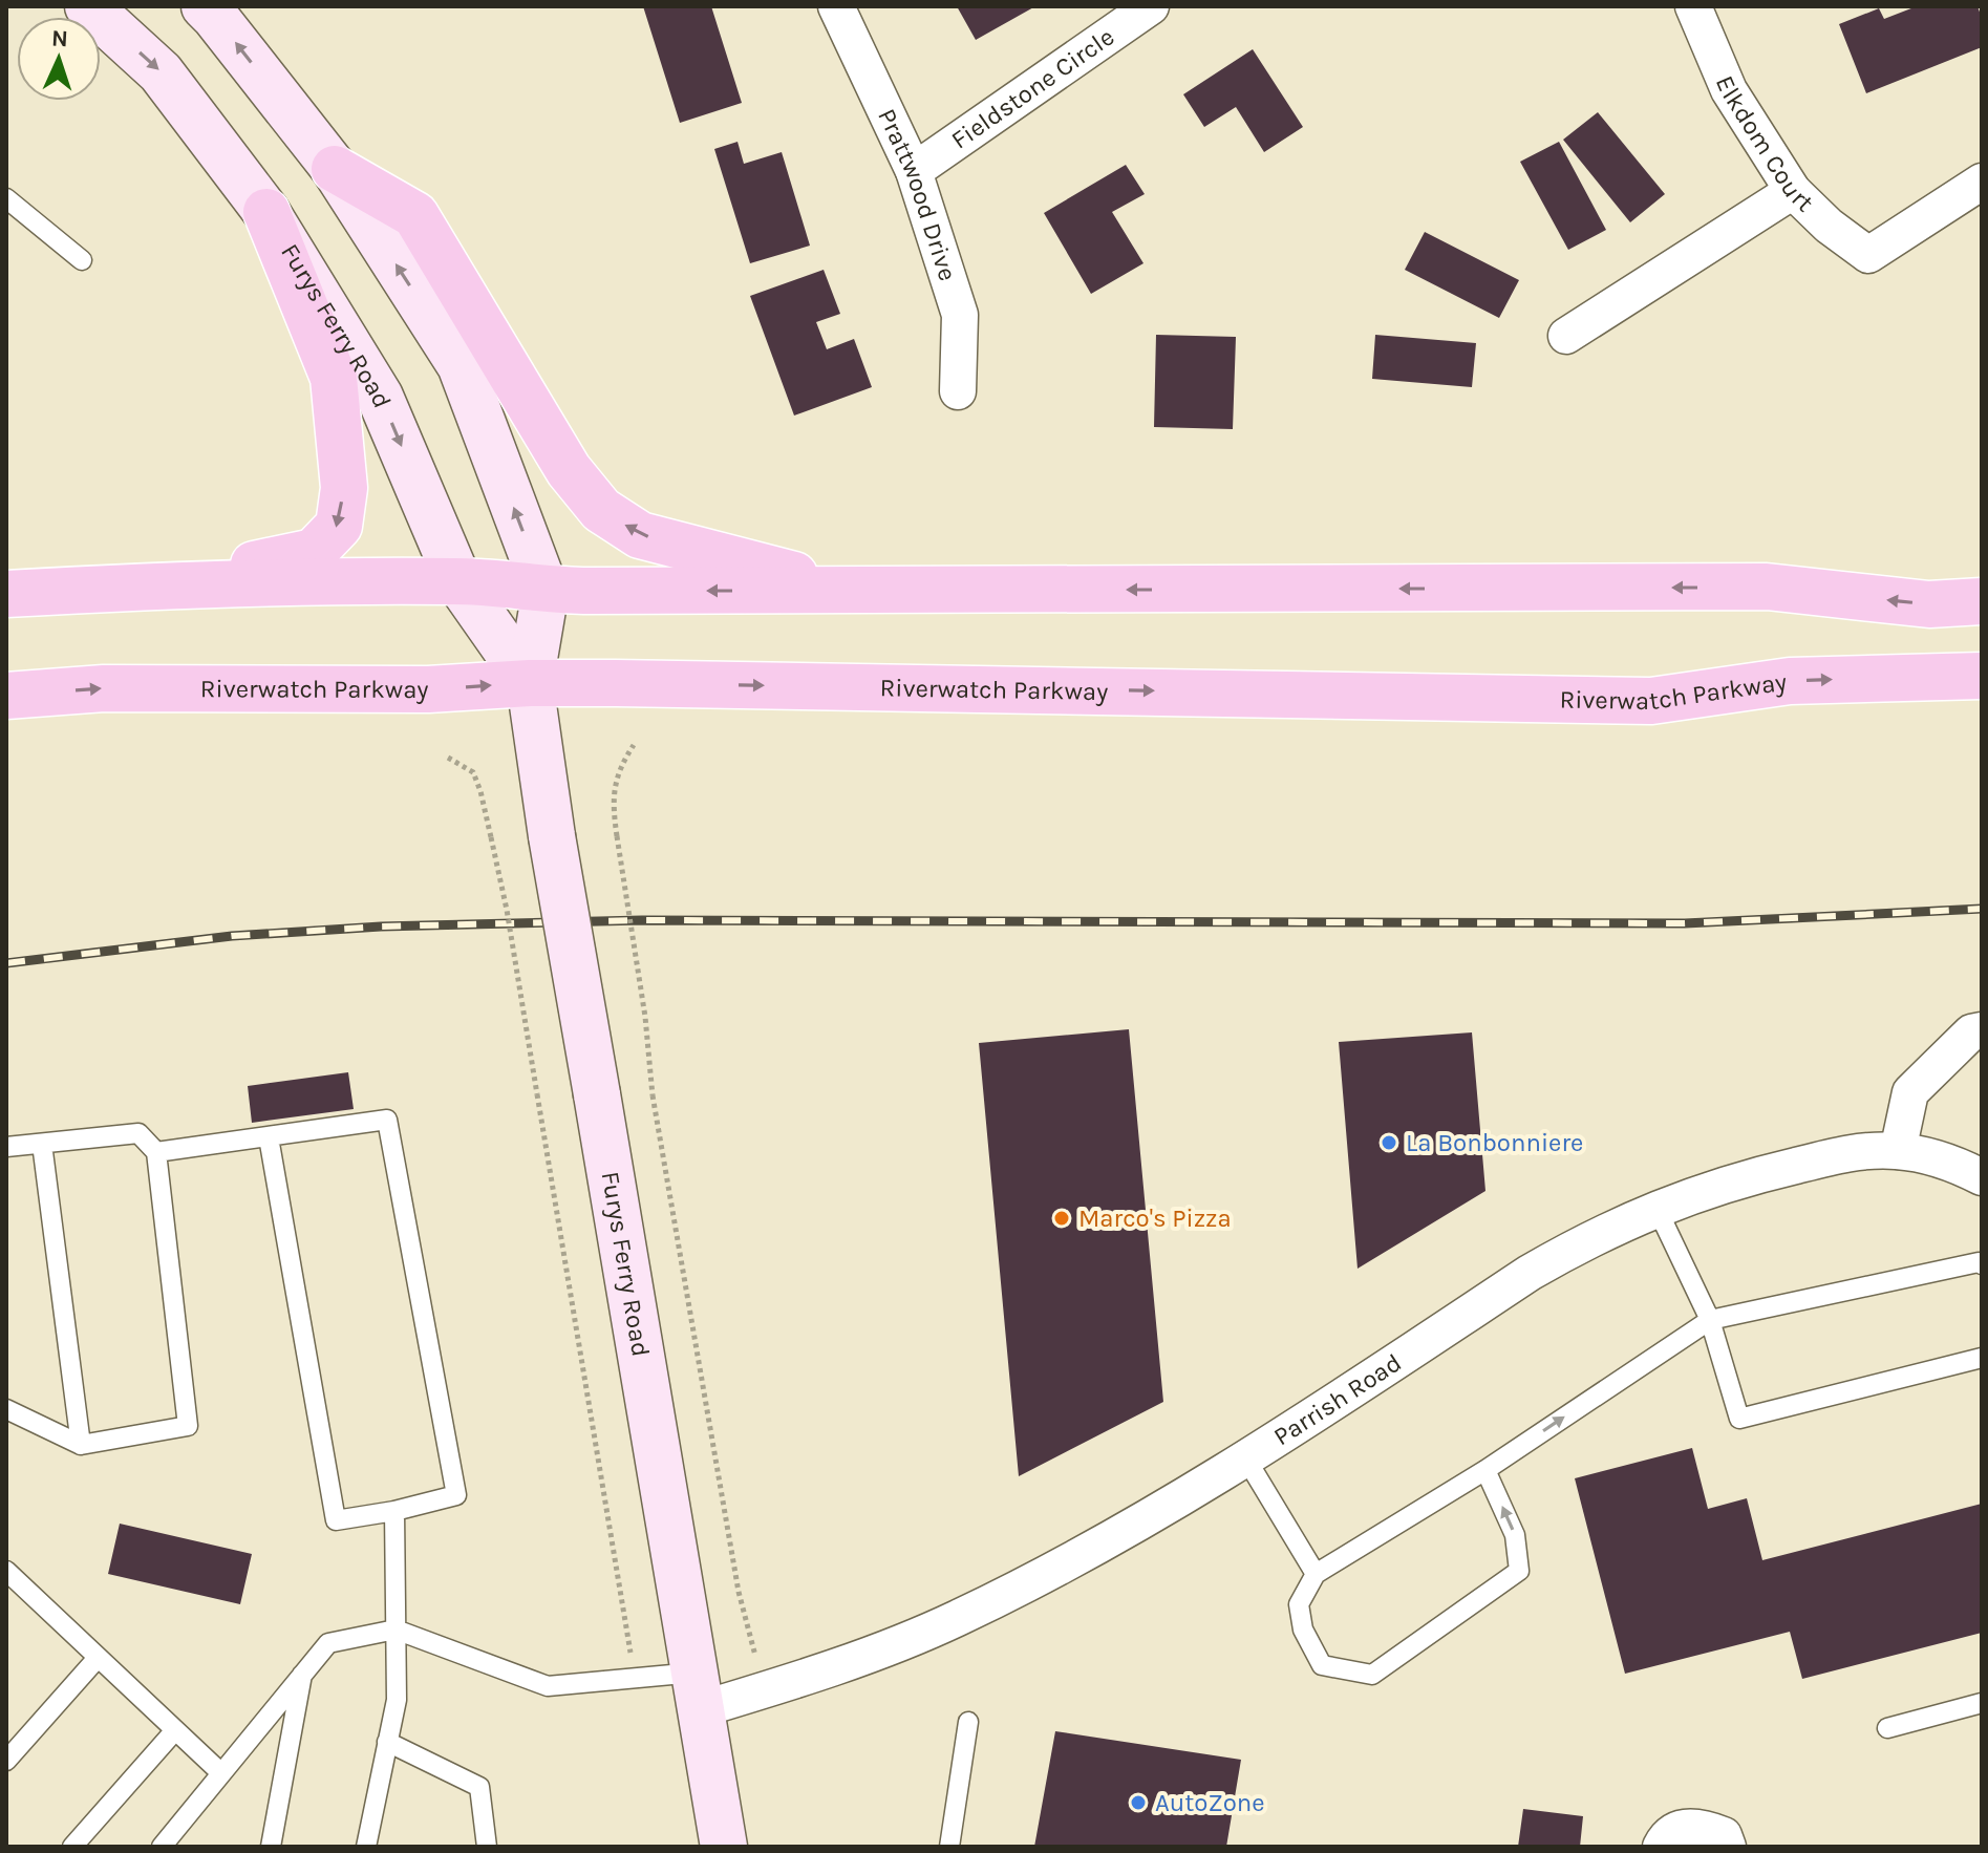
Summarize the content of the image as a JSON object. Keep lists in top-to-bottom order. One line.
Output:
{"streets":{"main road":["Furys Ferry Road","Riverwatch Parkway"],"street":["Fieldstone Circle","Elkdom Court","Prattwood Drive","Parrish Road"]},"crossings":[["Fieldstone Circle","Prattwood Drive"],["Furys Ferry Road","Riverwatch Parkway"],["Furys Ferry Road","Parrish Road"]],"places":["La Bonbonniere","Marco's Pizza","AutoZone"],"north":"top"}
